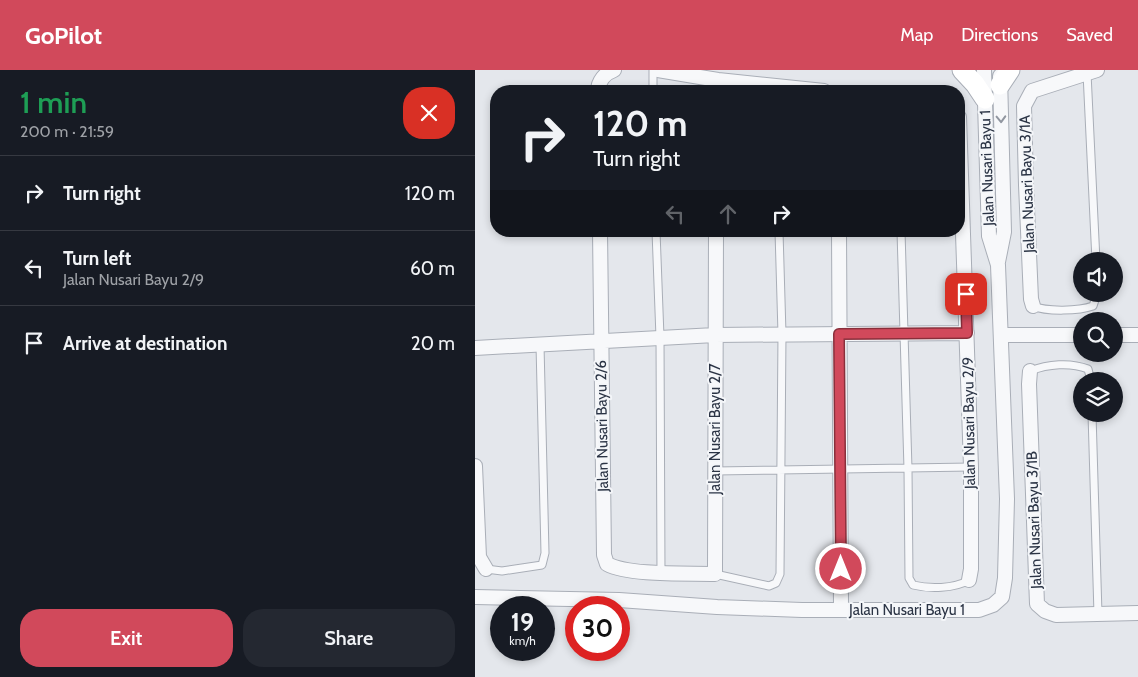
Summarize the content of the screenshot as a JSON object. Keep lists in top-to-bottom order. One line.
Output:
{"streets":{"street":["Jalan Nusari Bayu 1","Jalan Nusari Bayu 3/1A","Jalan Nusari Bayu 2/9","Jalan Nusari Bayu 2/6","Jalan Nusari Bayu 2/7","Jalan Nusari Bayu 3/1B"]},"page":{"header":"GoPilot","nav":["Map","Directions","Saved"],"heading":["1 min","200 m · 21:59"],"turn":["120 m","Turn right"],"list":[{"name":"Turn right","value":"120 m"},{"name":"Turn left","note":"Jalan Nusari Bayu 2/9","value":"60 m"},{"name":"Arrive at destination","value":"20 m"}],"speed":"19 km/h","limit":"30","buttons":["Exit","Share"]}}
